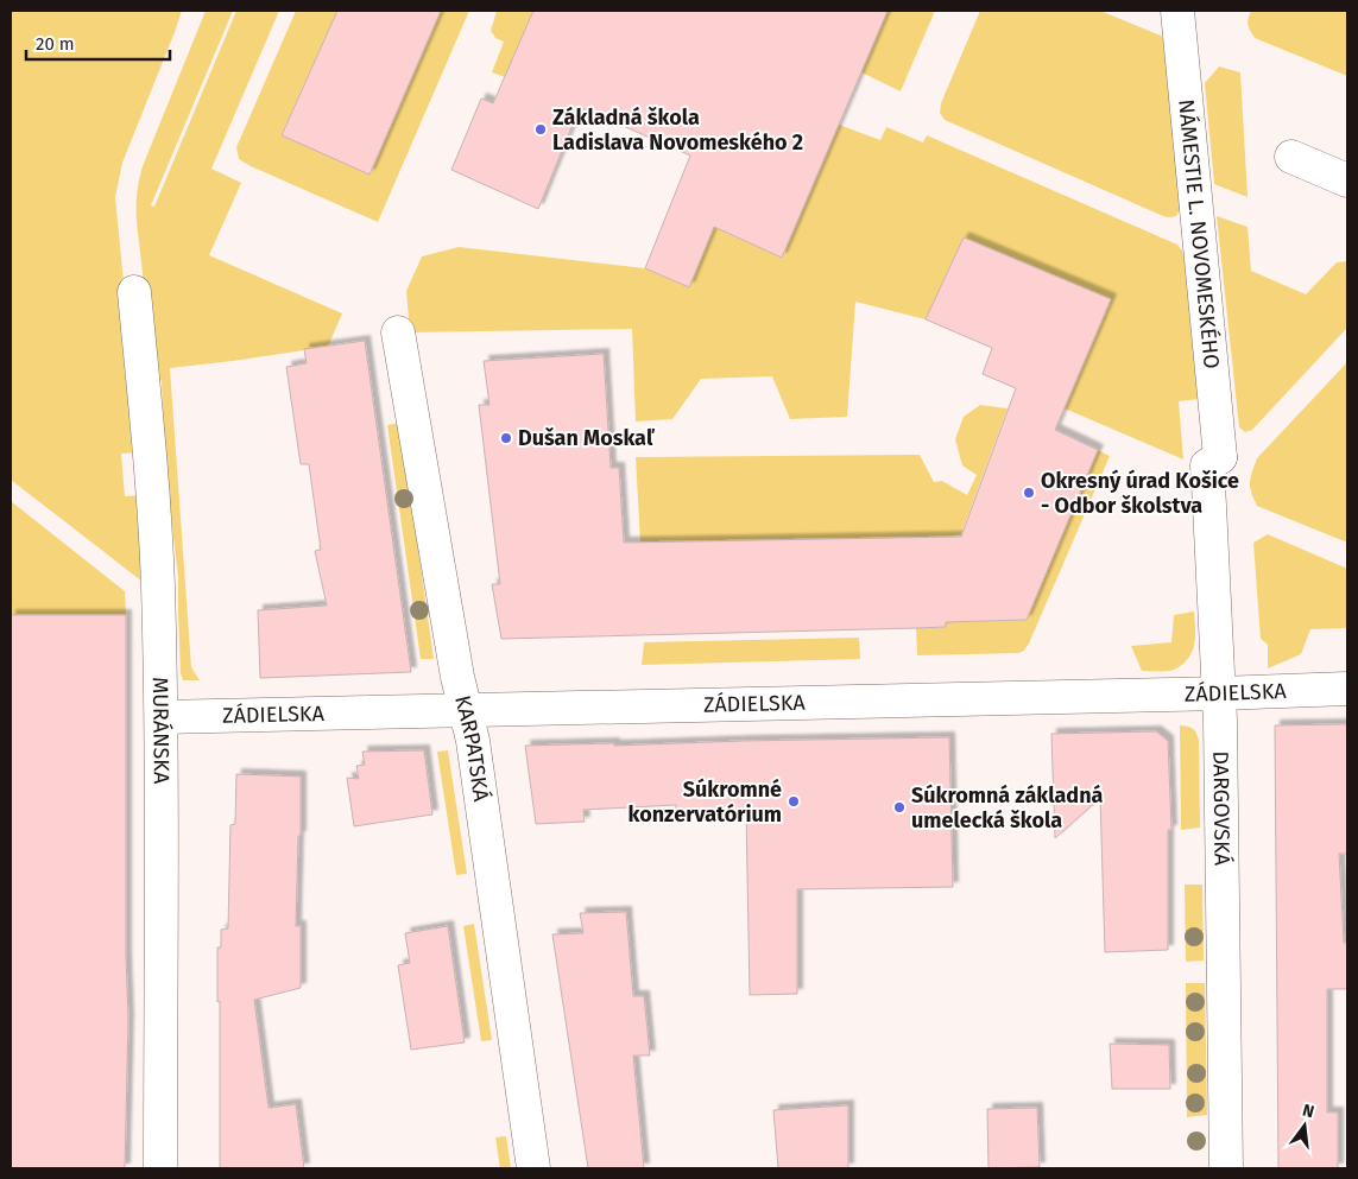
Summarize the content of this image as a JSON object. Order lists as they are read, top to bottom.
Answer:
{
  "streets": {
    "street": [
      "NÁMESTIE L. NOVOMESKÉHO",
      "ZÁDIELSKA",
      "MURÁNSKA",
      "KARPATSKÁ",
      "DARGOVSKÁ"
    ]
  },
  "crossings": [
    ["NÁMESTIE L. NOVOMESKÉHO", "DARGOVSKÁ"],
    ["ZÁDIELSKA", "MURÁNSKA"],
    ["ZÁDIELSKA", "KARPATSKÁ"],
    ["ZÁDIELSKA", "DARGOVSKÁ"]
  ],
  "places": [
    "Základná škola Ladislava Novomeského 2",
    "Dušan Moskaľ",
    "Okresný úrad Košice - Odbor školstva",
    "Súkromné konzervatórium",
    "Súkromná základná umelecká škola"
  ],
  "scale_bar": "20 m",
  "north": "top"
}
